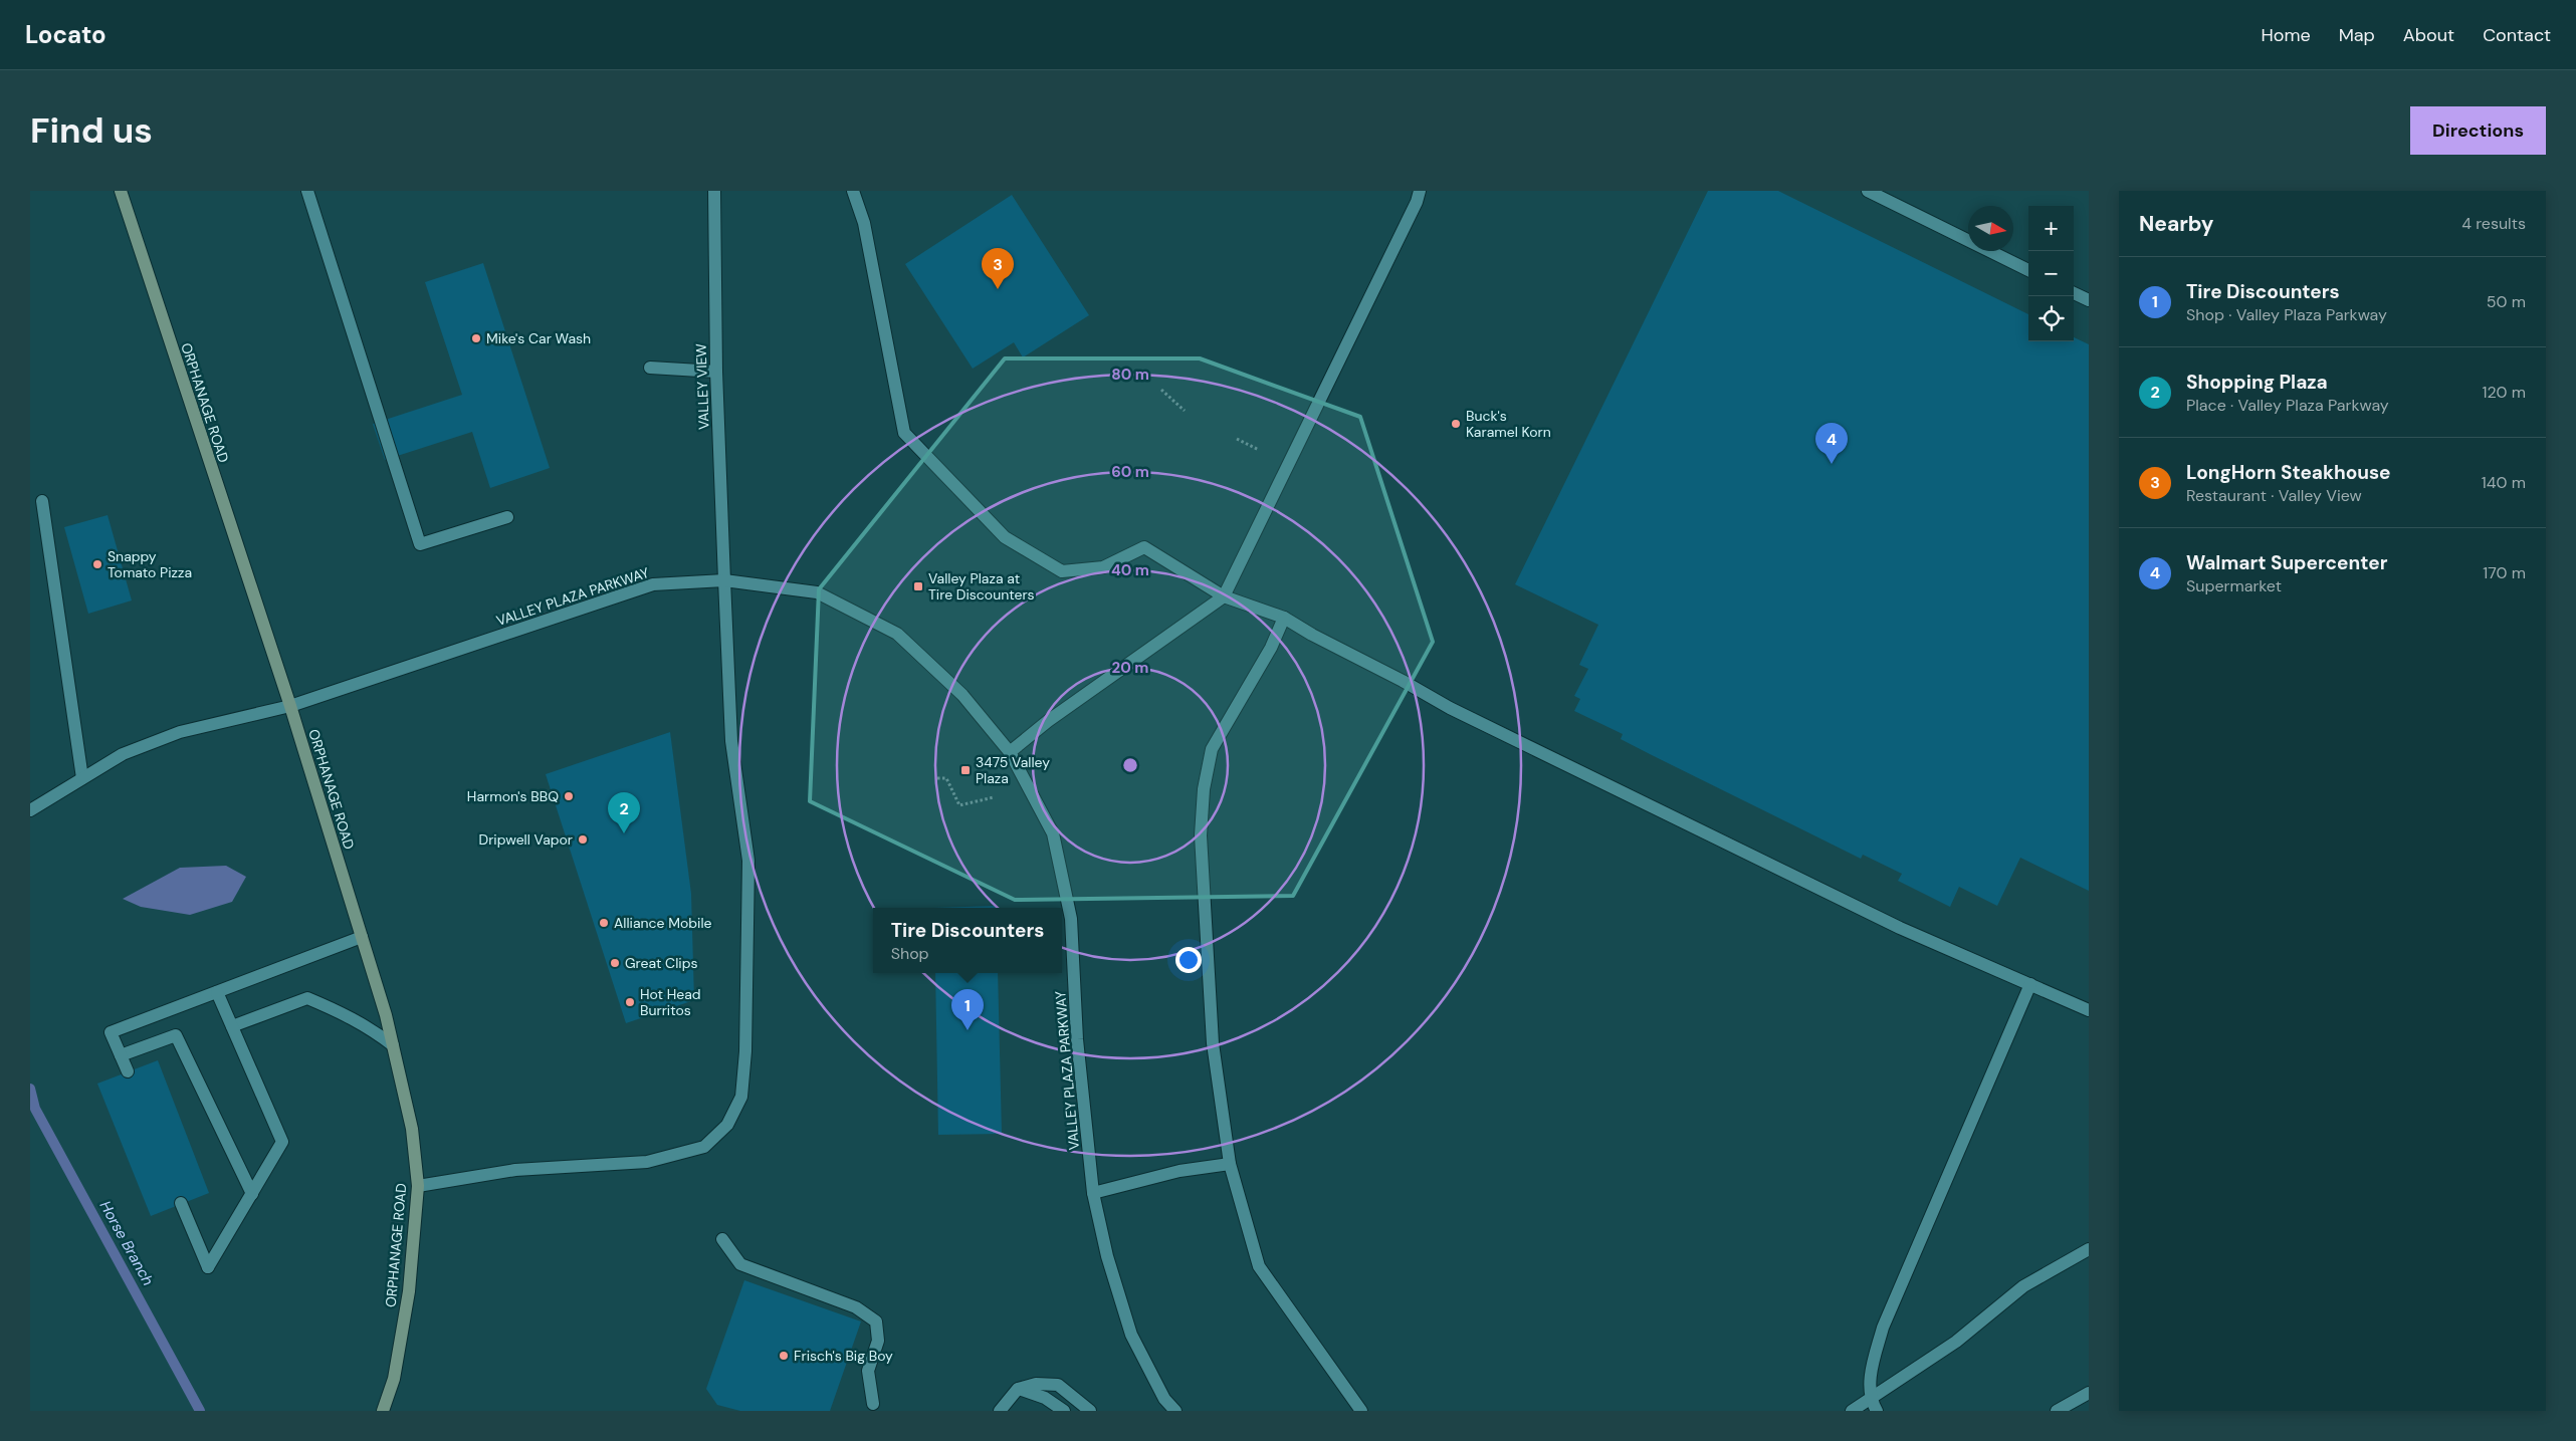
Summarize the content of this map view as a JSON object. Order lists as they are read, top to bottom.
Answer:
{
  "streets": {
    "main road": ["ORPHANAGE ROAD"],
    "street": ["VALLEY VIEW", "VALLEY PLAZA PARKWAY"]
  },
  "crossings": [
    ["VALLEY VIEW", "ORPHANAGE ROAD"],
    ["VALLEY VIEW", "VALLEY PLAZA PARKWAY"],
    ["ORPHANAGE ROAD", "VALLEY PLAZA PARKWAY"]
  ],
  "water": ["Horse Branch"],
  "places": {
    "other": [
      "Mike's Car Wash",
      "Buck's Karamel Korn",
      "Snappy Tomato Pizza",
      "Harmon's BBQ",
      "Dripwell Vapor",
      "Alliance Mobile",
      "Great Clips",
      "Hot Head Burritos",
      "Frisch's Big Boy"
    ],
    "transit": ["Valley Plaza at Tire Discounters", "3475 Valley Plaza"]
  },
  "north": "right",
  "page": {
    "header": "Locato",
    "nav": [
      "Home",
      "Map",
      "About",
      "Contact"
    ],
    "buttons": "Directions",
    "title": "Find us",
    "heading": ["Nearby", "4 results"],
    "map_buttons": ["+", "−"],
    "pins": [
      "3",
      "4",
      "2",
      "1"
    ],
    "list": [
      {
        "mark": "1",
        "name": "Tire Discounters",
        "note": "Shop · Valley Plaza Parkway",
        "value": "50 m"
      },
      {
        "mark": "2",
        "name": "Shopping Plaza",
        "note": "Place · Valley Plaza Parkway",
        "value": "120 m"
      },
      {
        "mark": "3",
        "name": "LongHorn Steakhouse",
        "note": "Restaurant · Valley View",
        "value": "140 m"
      },
      {
        "mark": "4",
        "name": "Walmart Supercenter",
        "note": "Supermarket",
        "value": "170 m"
      }
    ],
    "popup": ["Tire Discounters", "Shop"]
  },
  "rings": [
    "80 m",
    "60 m",
    "40 m",
    "20 m"
  ]
}
